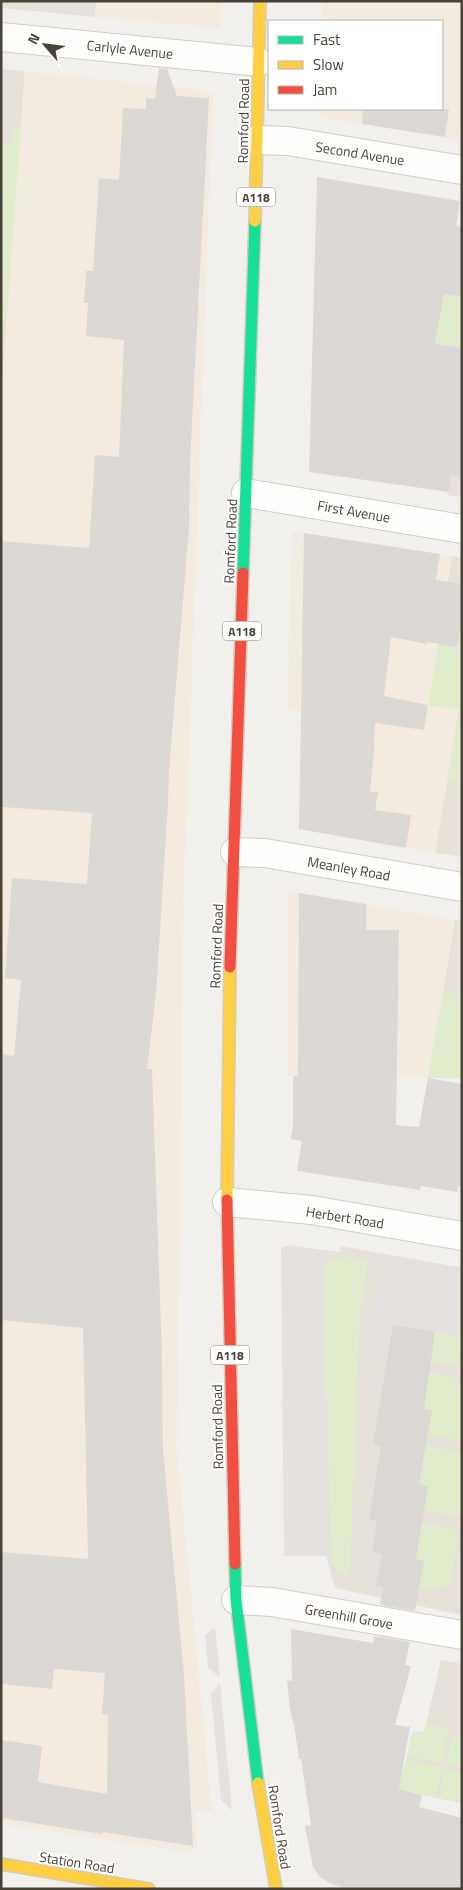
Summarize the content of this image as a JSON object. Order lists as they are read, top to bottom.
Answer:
{
  "streets": {
    "main road": ["Romford Road", "A118", "Station Road"],
    "street": [
      "Carlyle Avenue",
      "Second Avenue",
      "First Avenue",
      "Meanley Road",
      "Herbert Road",
      "Greenhill Grove"
    ]
  },
  "crossings": [
    ["Carlyle Avenue", "Romford Road"],
    ["Romford Road", "Second Avenue"],
    ["Romford Road", "First Avenue"],
    ["Romford Road", "Meanley Road"],
    ["Romford Road", "Herbert Road"],
    ["Romford Road", "Greenhill Grove"]
  ],
  "legend": ["Fast", "Slow", "Jam"],
  "north": "top left"
}
